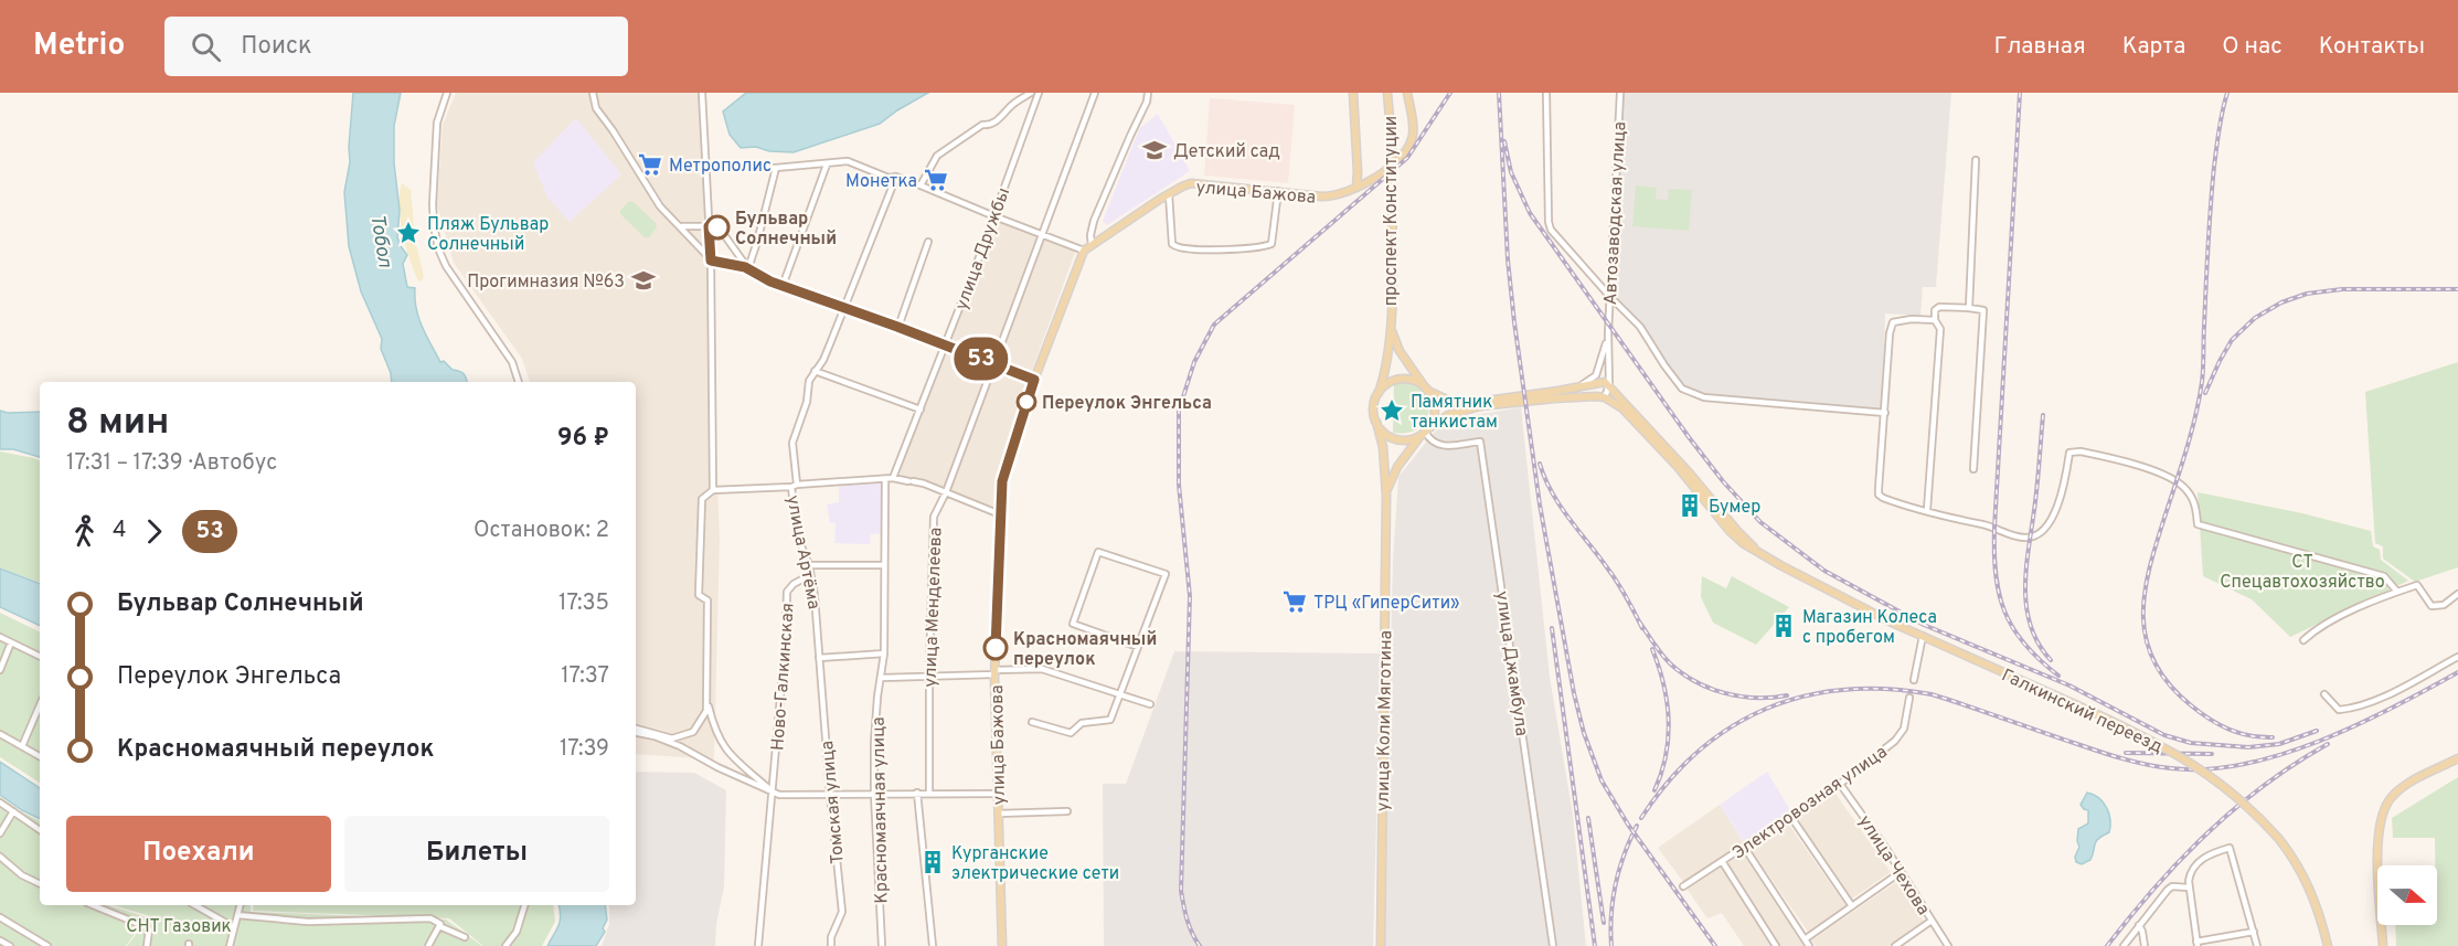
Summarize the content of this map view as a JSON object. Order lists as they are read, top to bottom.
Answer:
{
  "streets": {
    "main road": [
      "улица Бажова",
      "проспект Конституции",
      "Галкинский переезд",
      "улица Коли Мяготина"
    ],
    "street": [
      "Автозаводская улица",
      "улица Дружбы",
      "улица Артёма",
      "улица Менделеева",
      "улица Джамбула",
      "Ново-Галкинская",
      "Электровозная улица",
      "Томская улица",
      "Красномаячная улица",
      "улица Чехова"
    ]
  },
  "crossings": [
    ["проспект Конституции", "улица Джамбула"],
    ["проспект Конституции", "улица Коли Мяготина"],
    ["улица Артёма", "Ново-Галкинская"],
    ["улица Артёма", "Томская улица"],
    ["улица Джамбула", "улица Коли Мяготина"],
    ["Электровозная улица", "улица Чехова"]
  ],
  "water": ["Тобол"],
  "parks": ["СТ Спецавтохозяйство", "СНТ Газовик"],
  "places": {
    "school or university": ["Детский сад", "Прогимназия №63"],
    "supermarket": ["Метрополис", "Монетка", "ТРЦ «ГиперСити»"],
    "other": ["Бульвар Солнечный", "Переулок Энгельса", "Красномаячный переулок"],
    "place": ["Пляж Бульвар Солнечный", "Памятник танкистам"],
    "building": ["Бумер", "Магазин Колеса с пробегом", "Курганские электрические сети"]
  },
  "lines": ["bus line 53"],
  "north": "right",
  "page": {
    "header": "Metrio",
    "search": "Поиск",
    "nav": [
      "Главная",
      "Карта",
      "О нас",
      "Контакты"
    ],
    "on_map": "53",
    "heading": ["8 мин", "17:31 – 17:39 · Автобус", "96 ₽"],
    "legs": ["4", "53", "Остановок: 2"],
    "list": [
      {
        "name": "Бульвар Солнечный",
        "value": "17:35"
      },
      {
        "name": "Переулок Энгельса",
        "value": "17:37"
      },
      {
        "name": "Красномаячный переулок",
        "value": "17:39"
      }
    ],
    "buttons": ["Поехали", "Билеты"]
  }
}
